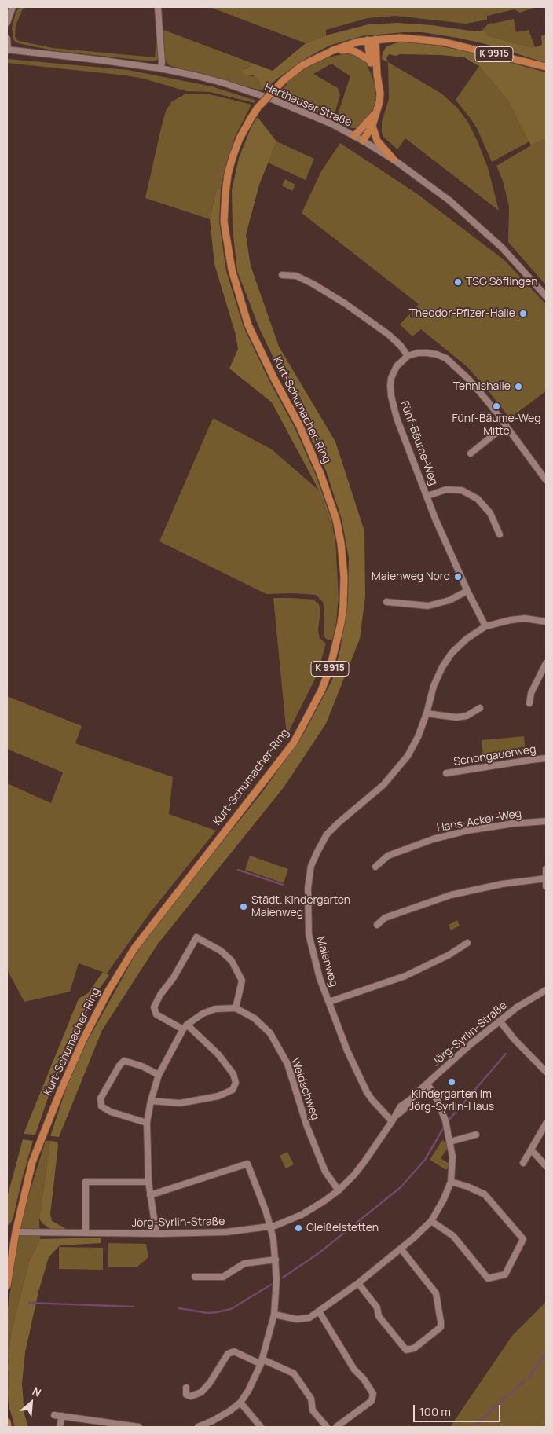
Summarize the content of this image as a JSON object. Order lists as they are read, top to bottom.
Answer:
{
  "streets": {
    "main road": ["K 9915", "Kurt-Schumacher-Ring"],
    "street": [
      "Harthauser Straße",
      "Fünf-Bäume-Weg",
      "Schongauerweg",
      "Hans-Acker-Weg",
      "Maienweg",
      "Jörg-Syrlin-Straße",
      "Weidachweg"
    ]
  },
  "crossings": [
    ["K 9915", "Kurt-Schumacher-Ring"],
    ["Kurt-Schumacher-Ring", "Jörg-Syrlin-Straße"],
    ["Fünf-Bäume-Weg", "Maienweg"],
    ["Maienweg", "Jörg-Syrlin-Straße"],
    ["Jörg-Syrlin-Straße", "Weidachweg"]
  ],
  "places": [
    "TSG Söflingen",
    "Theodor-Pfizer-Halle",
    "Tennishalle",
    "Fünf-Bäume-Weg Mitte",
    "Maienweg Nord",
    "Städt. Kindergarten Maienweg",
    "Kindergarten im Jörg-Syrlin-Haus",
    "Gleißelstetten"
  ],
  "scale_bar": "100 m",
  "north": "top right"
}
